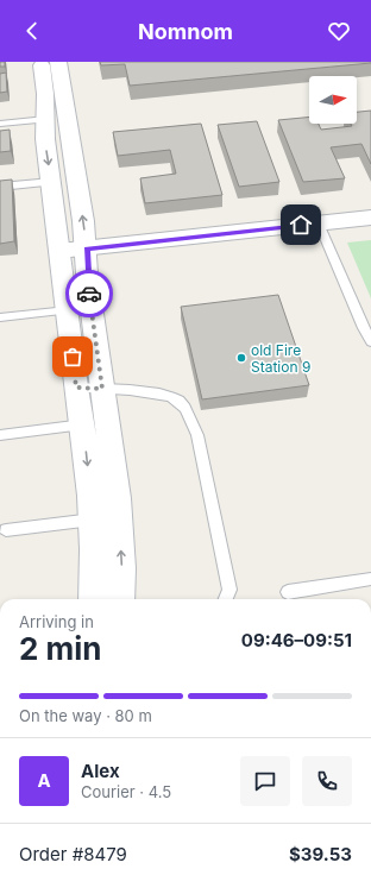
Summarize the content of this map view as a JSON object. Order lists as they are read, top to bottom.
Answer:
{
  "places": ["old Fire Station 9"],
  "north": "right",
  "page": {
    "header": "Nomnom",
    "heading": ["2 min", "Arriving in", "09:46–09:51"],
    "panel": [
      "Alex",
      "Courier · 4.5",
      "Order #8479",
      "$39.53"
    ],
    "bar": "On the way · 80 m",
    "round": "A"
  }
}
